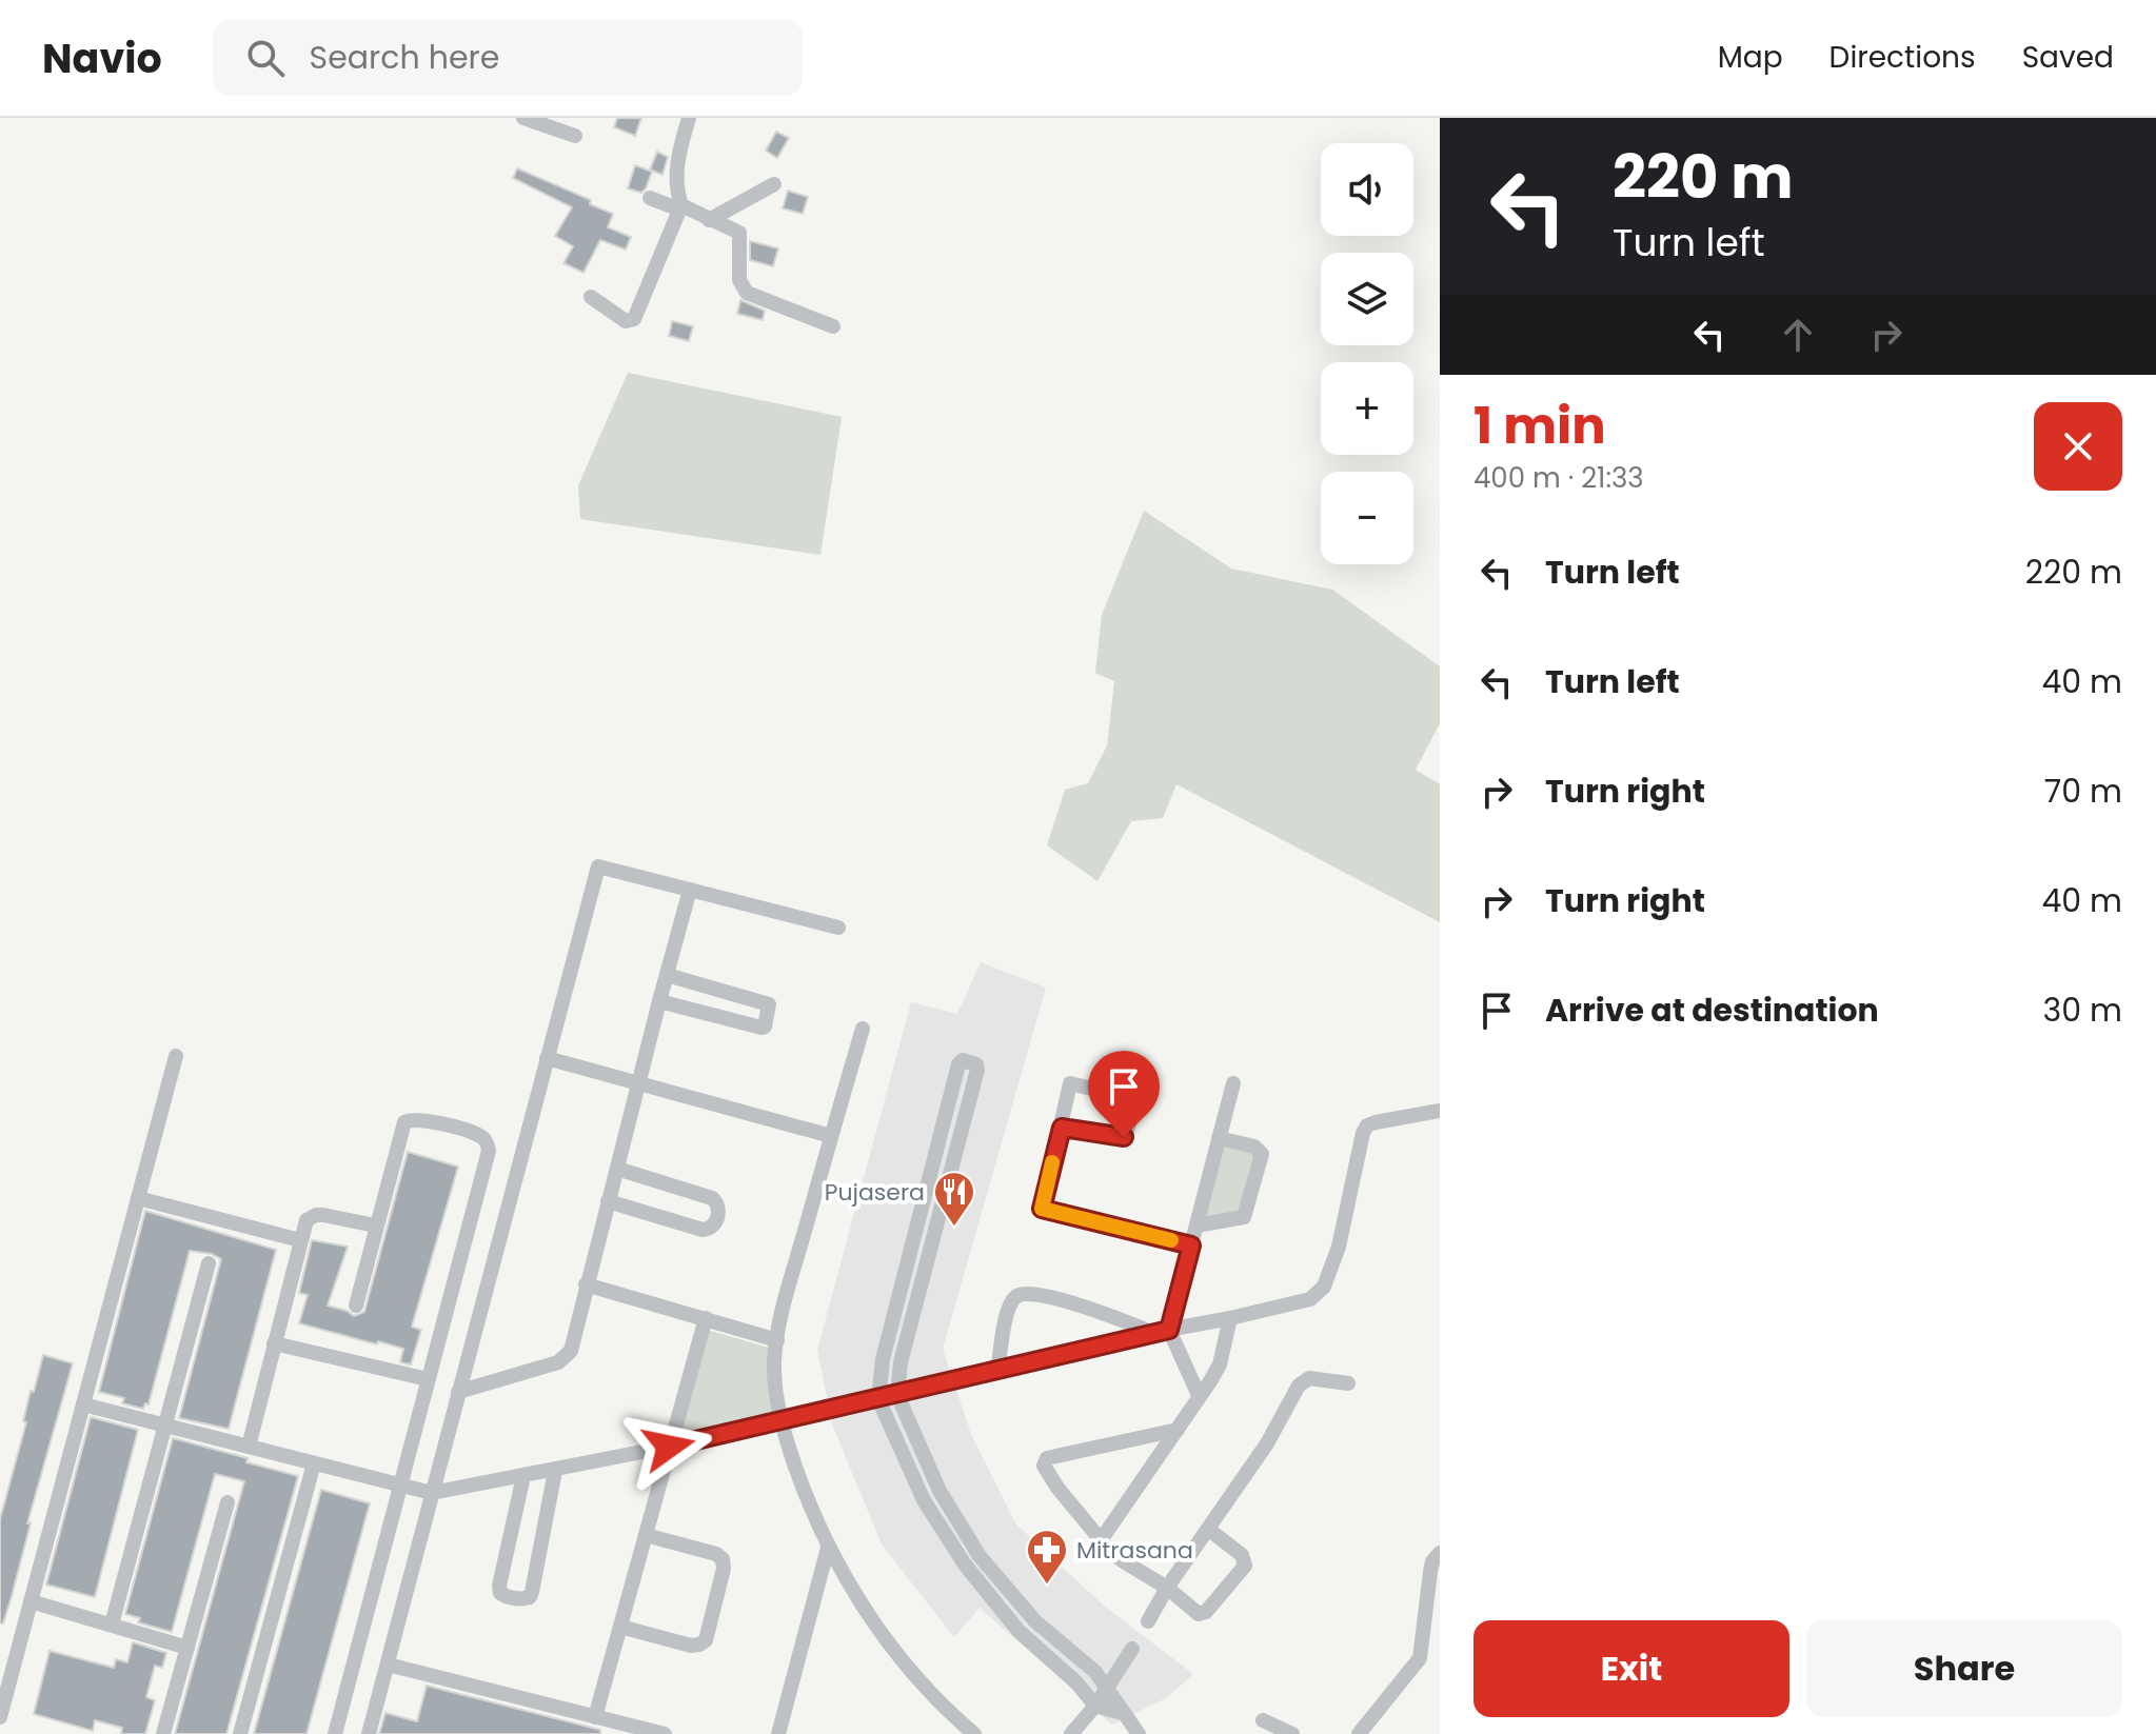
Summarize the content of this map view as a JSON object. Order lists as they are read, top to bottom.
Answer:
{
  "places": {
    "restaurant": ["Pujasera"],
    "pharmacy": ["Mitrasana"]
  },
  "page": {
    "header": "Navio",
    "search": "Search here",
    "nav": ["Map", "Directions", "Saved"],
    "turn": ["220 m", "Turn left"],
    "map_buttons": ["+", "−"],
    "heading": ["1 min", "400 m · 21:33"],
    "list": [
      {
        "name": "Turn left",
        "value": "220 m"
      },
      {
        "name": "Turn left",
        "value": "40 m"
      },
      {
        "name": "Turn right",
        "value": "70 m"
      },
      {
        "name": "Turn right",
        "value": "40 m"
      },
      {
        "name": "Arrive at destination",
        "value": "30 m"
      }
    ],
    "buttons": ["Exit", "Share"]
  }
}
